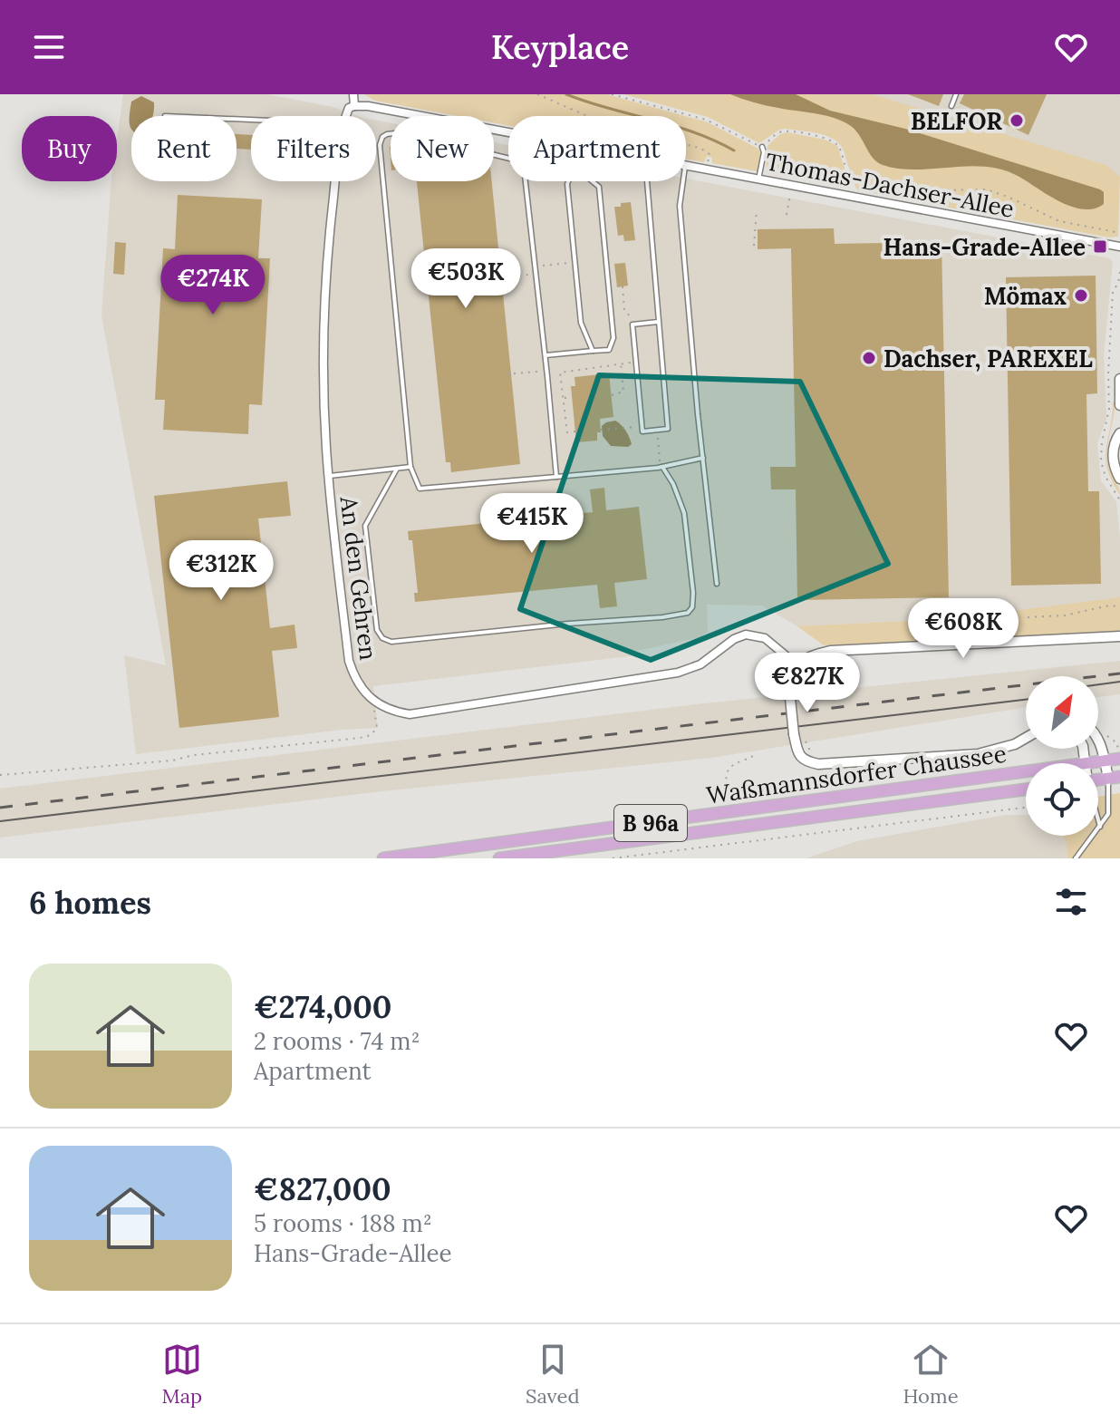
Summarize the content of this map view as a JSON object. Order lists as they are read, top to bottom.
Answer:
{
  "streets": {
    "main road": ["Waßmannsdorfer Chaussee", "B 96a"],
    "street": ["Thomas-Dachser-Allee", "An den Gehren"]
  },
  "crossings": [
    ["Thomas-Dachser-Allee", "An den Gehren"]
  ],
  "places": {
    "other": ["BELFOR", "Mömax", "Dachser, PAREXEL"],
    "transit": ["Hans-Grade-Allee"]
  },
  "north": "top right",
  "page": {
    "header": "Keyplace",
    "chip": [
      "Buy",
      "Rent",
      "Filters",
      "New",
      "Apartment"
    ],
    "price": [
      "€503K",
      "€274K",
      "€415K",
      "€312K",
      "€608K",
      "€827K"
    ],
    "heading": "6 homes",
    "list": [
      {
        "name": "€274,000",
        "note": "2 rooms · 74 m² · Apartment"
      },
      {
        "name": "€827,000",
        "note": "5 rooms · 188 m² · Hans-Grade-Allee"
      }
    ],
    "tabs": ["Map", "Saved", "Home"]
  }
}
